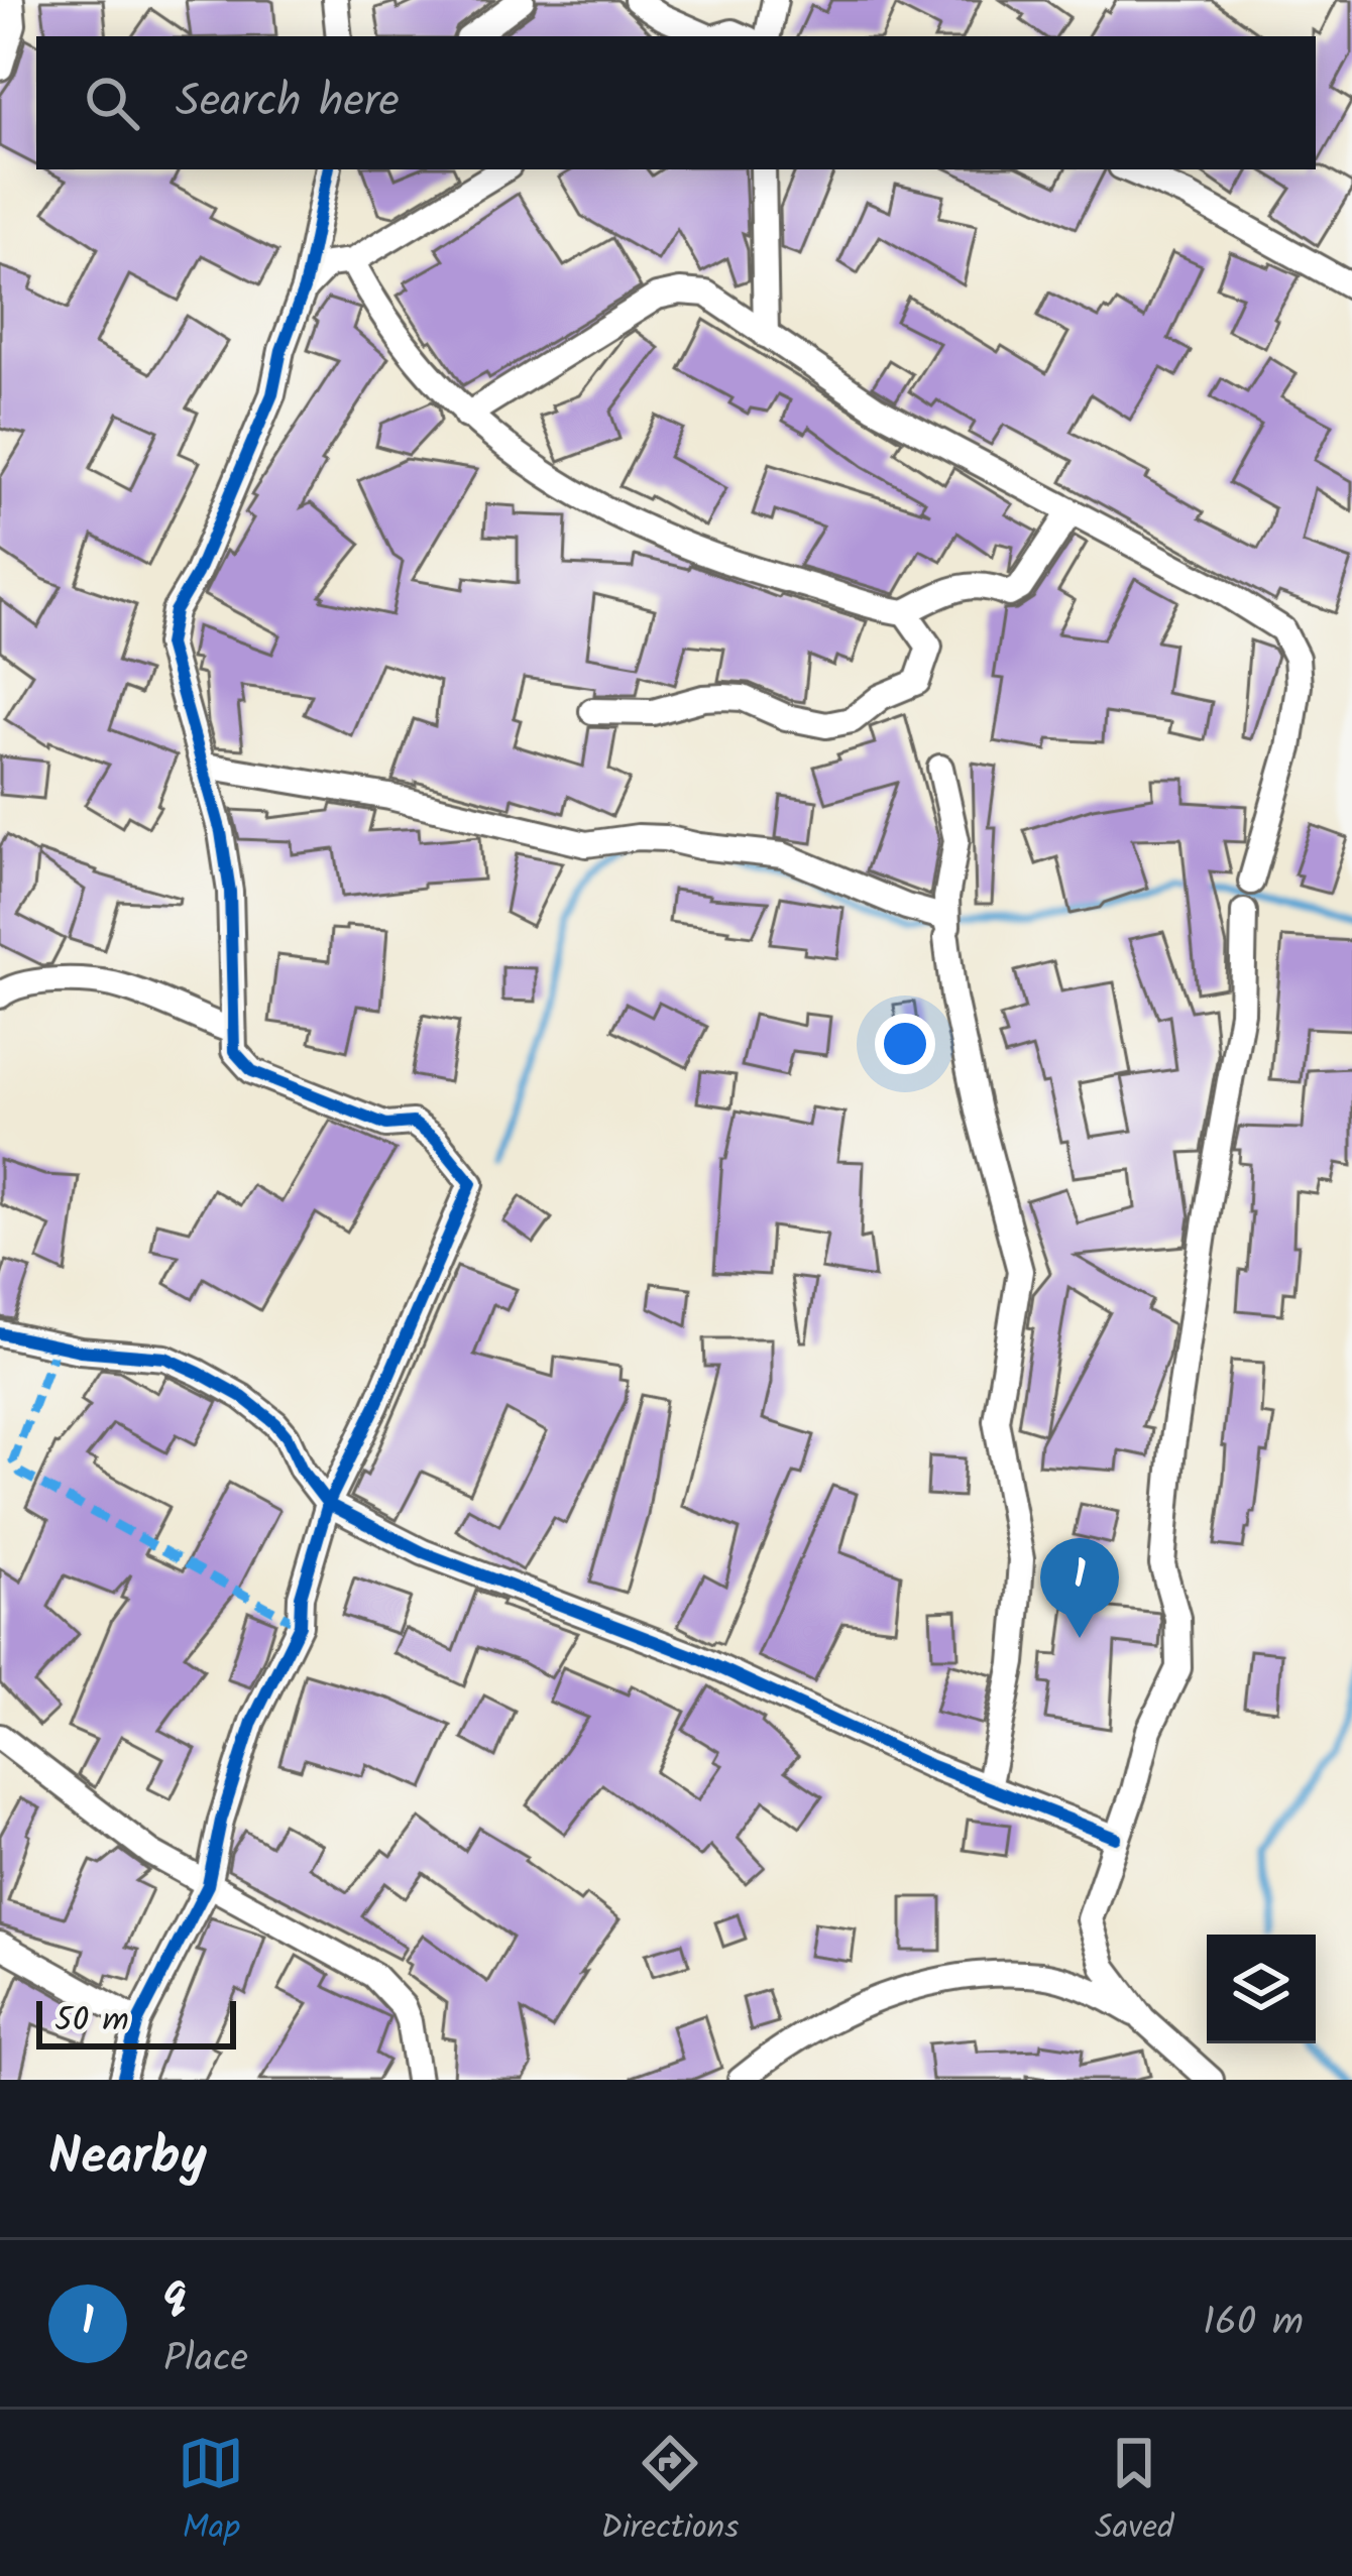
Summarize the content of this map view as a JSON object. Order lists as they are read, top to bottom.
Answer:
{
  "scale_bar": "50 m",
  "page": {
    "search": "Search here",
    "pins": "1",
    "scale": "50 m",
    "heading": "Nearby",
    "list": [
      {
        "mark": "1",
        "name": "q",
        "note": "Place",
        "value": "160 m"
      }
    ],
    "nav": ["Map", "Directions", "Saved"]
  }
}
